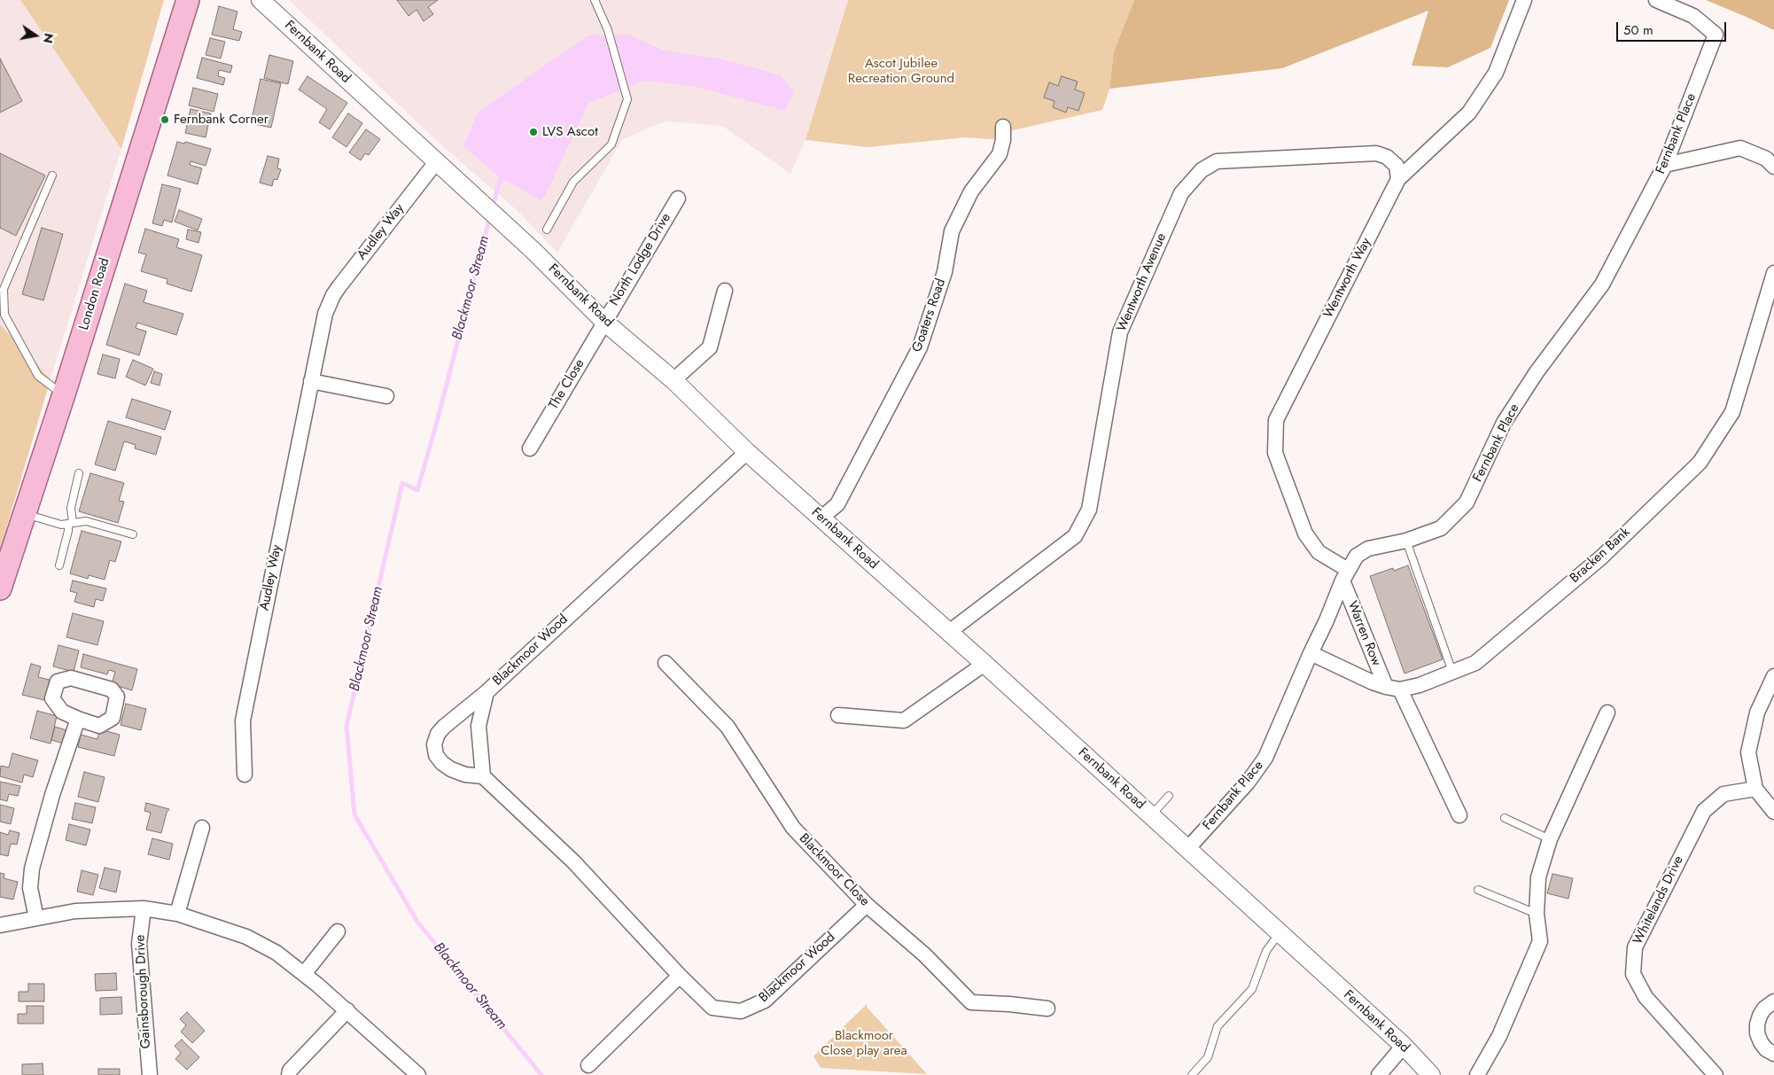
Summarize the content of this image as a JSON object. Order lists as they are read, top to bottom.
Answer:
{
  "streets": {
    "main road": ["London Road"],
    "street": [
      "Fernbank Road",
      "Fernbank Place",
      "Audley Way",
      "North Lodge Drive",
      "Wentworth Way",
      "Wentworth Avenue",
      "Goaters Road",
      "The Close",
      "Bracken Bank",
      "Warren Row",
      "Blackmoor Wood",
      "Blackmoor Close",
      "Whitelands Drive",
      "Gainsborough Drive"
    ]
  },
  "crossings": [
    ["Fernbank Road", "Fernbank Place"],
    ["Fernbank Road", "Audley Way"],
    ["Fernbank Road", "North Lodge Drive"],
    ["Fernbank Road", "Wentworth Avenue"],
    ["Fernbank Road", "Goaters Road"],
    ["Fernbank Road", "The Close"],
    ["Fernbank Road", "Blackmoor Wood"],
    ["Fernbank Place", "Wentworth Way"],
    ["Fernbank Place", "Bracken Bank"],
    ["Fernbank Place", "Warren Row"],
    ["North Lodge Drive", "The Close"],
    ["Wentworth Way", "Wentworth Avenue"],
    ["Wentworth Way", "Warren Row"],
    ["Bracken Bank", "Warren Row"],
    ["Blackmoor Wood", "Blackmoor Close"]
  ],
  "water": ["Blackmoor Stream"],
  "parks": ["Ascot Jubilee Recreation Ground", "Blackmoor Close play area"],
  "places": ["Fernbank Corner", "LVS Ascot"],
  "scale_bar": "50 m",
  "north": "right"
}
